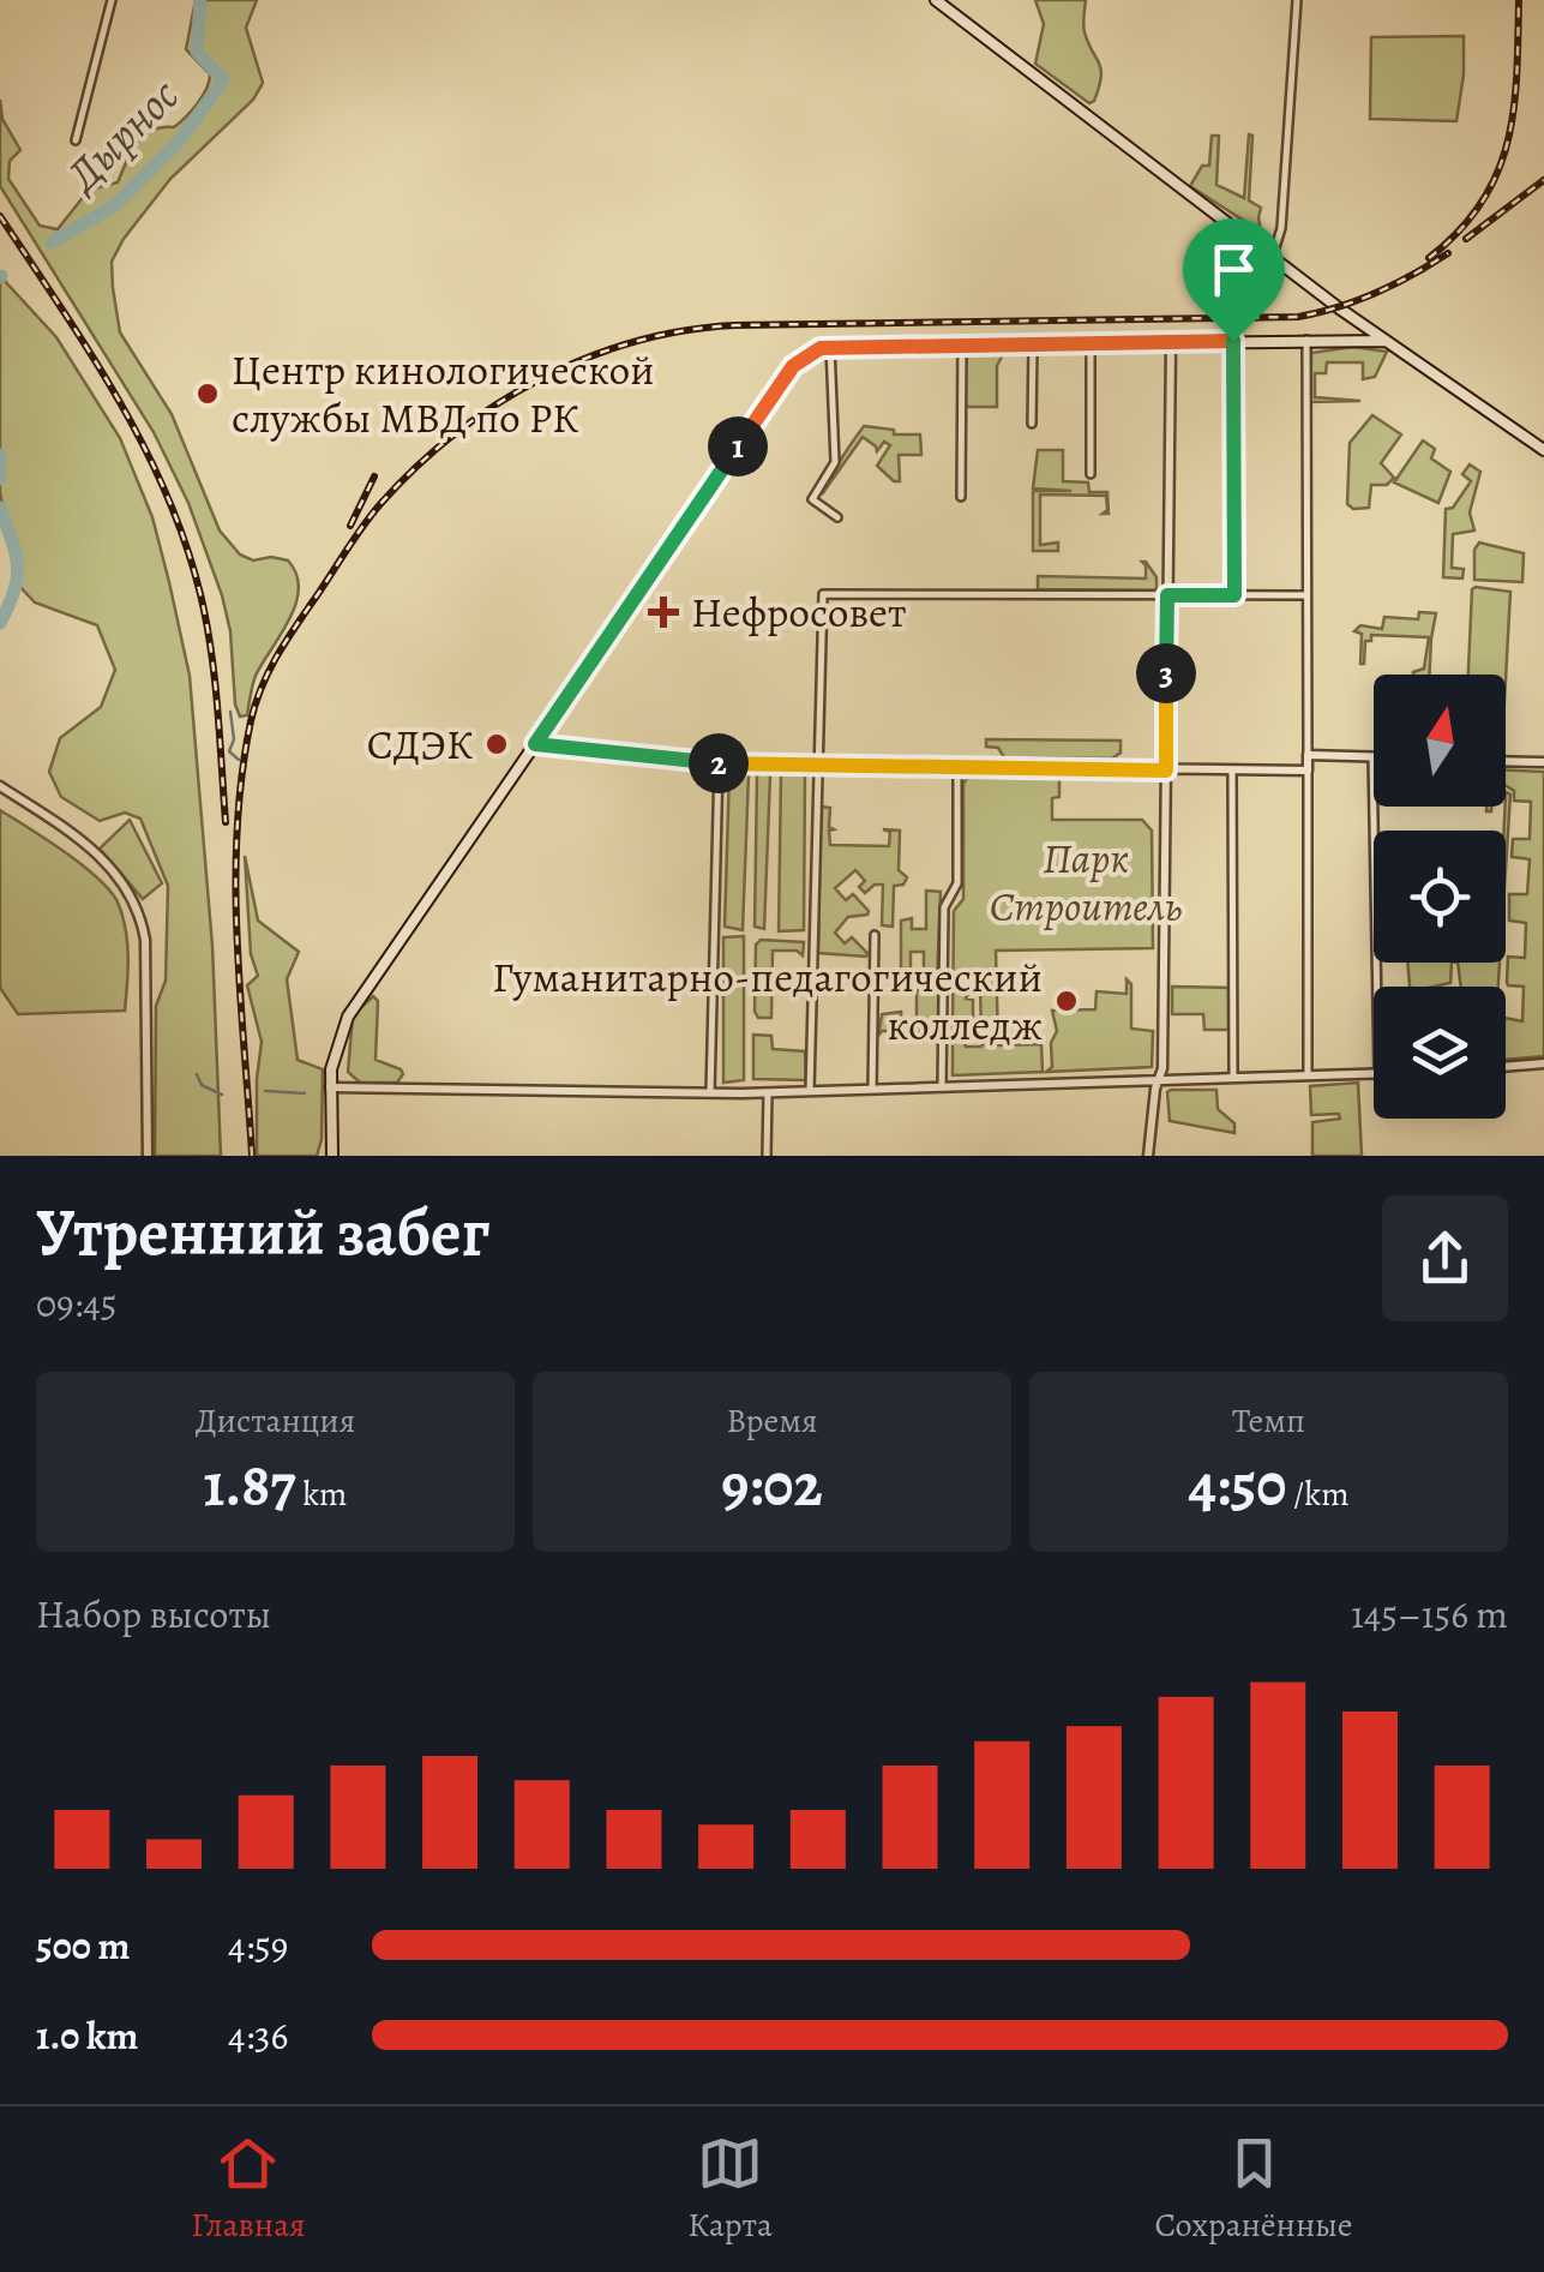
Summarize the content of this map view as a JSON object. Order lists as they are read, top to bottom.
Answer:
{
  "water": ["Дырнос"],
  "parks": ["Парк Строитель"],
  "places": {
    "other": ["Центр кинологической службы МВД по РК", "СДЭК", "Гуманитарно-педагогический колледж"],
    "health": ["Нефросовет"]
  },
  "north": "top",
  "page": {
    "pins": ["1", "3", "2"],
    "heading": ["Утренний забег", "09:45"],
    "stats": [
      ["Дистанция", "1.87 km"],
      ["Время", "9:02"],
      ["Темп", "4:50 /km"]
    ],
    "chart": ["Набор высоты", "145–156 m"],
    "list": [
      {
        "name": "500 m",
        "note": "4:59"
      },
      {
        "name": "1.0 km",
        "note": "4:36"
      }
    ],
    "tabs": ["Главная", "Карта", "Сохранённые"]
  }
}
